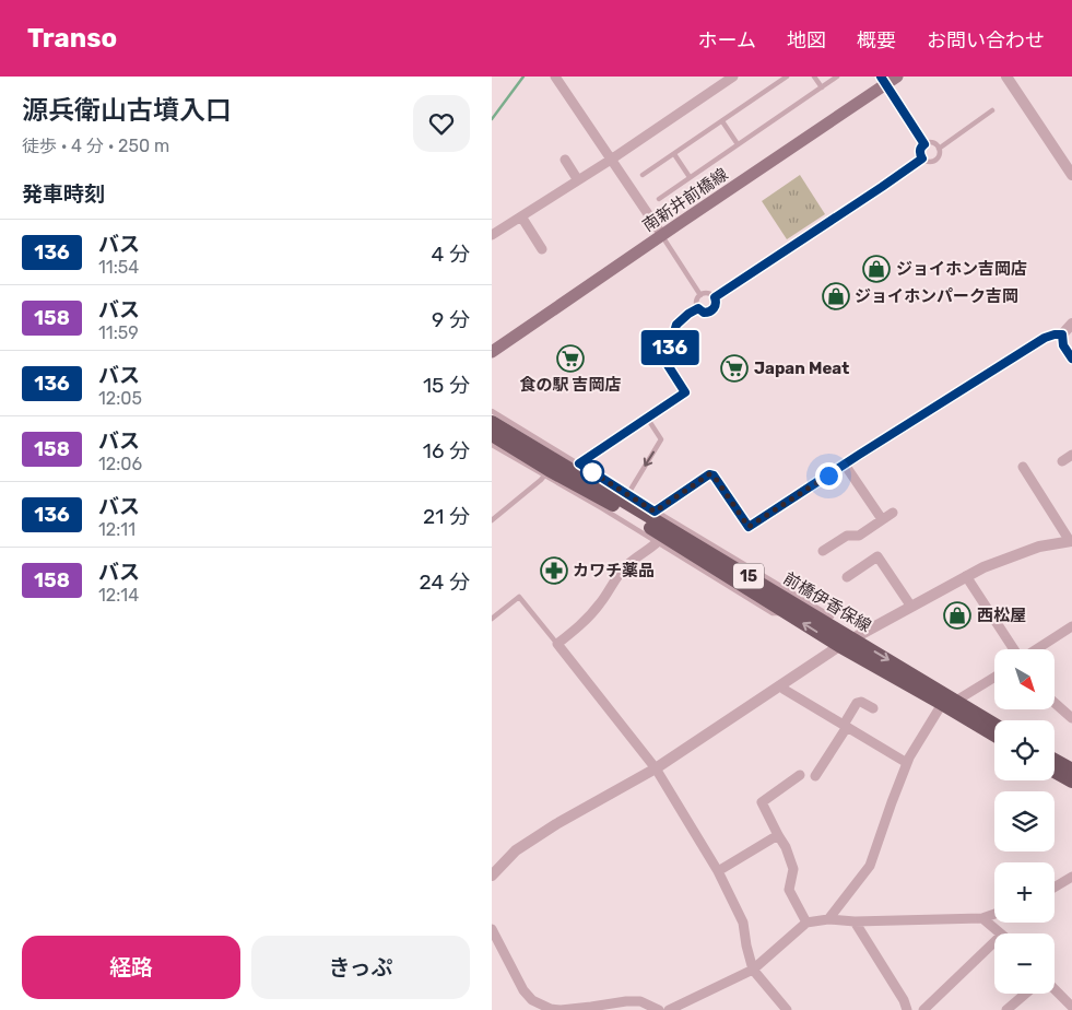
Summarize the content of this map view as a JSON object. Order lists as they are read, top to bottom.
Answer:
{
  "streets": {
    "main road": ["南新井前橋線", "15", "前橋伊香保線"]
  },
  "places": {
    "shop": ["ジョイホン吉岡店", "ジョイホンパーク吉岡", "西松屋"],
    "supermarket": ["食の駅 吉岡店", "Japan Meat"],
    "pharmacy": ["カワチ薬品"]
  },
  "lines": ["bus line 136"],
  "north": "bottom right",
  "page": {
    "header": "Transo",
    "nav": [
      "ホーム",
      "地図",
      "概要",
      "お問い合わせ"
    ],
    "heading": [
      ["源兵衛山古墳入口", "徒歩 · 4 分 · 250 m"],
      "発車時刻"
    ],
    "on_map": "136",
    "list": [
      {
        "mark": "136",
        "name": "バス",
        "note": "11:54",
        "value": "4 分"
      },
      {
        "mark": "158",
        "name": "バス",
        "note": "11:59",
        "value": "9 分"
      },
      {
        "mark": "136",
        "name": "バス",
        "note": "12:05",
        "value": "15 分"
      },
      {
        "mark": "158",
        "name": "バス",
        "note": "12:06",
        "value": "16 分"
      },
      {
        "mark": "136",
        "name": "バス",
        "note": "12:11",
        "value": "21 分"
      },
      {
        "mark": "158",
        "name": "バス",
        "note": "12:14",
        "value": "24 分"
      }
    ],
    "map_buttons": ["+", "−"],
    "buttons": ["経路", "きっぷ"]
  }
}
